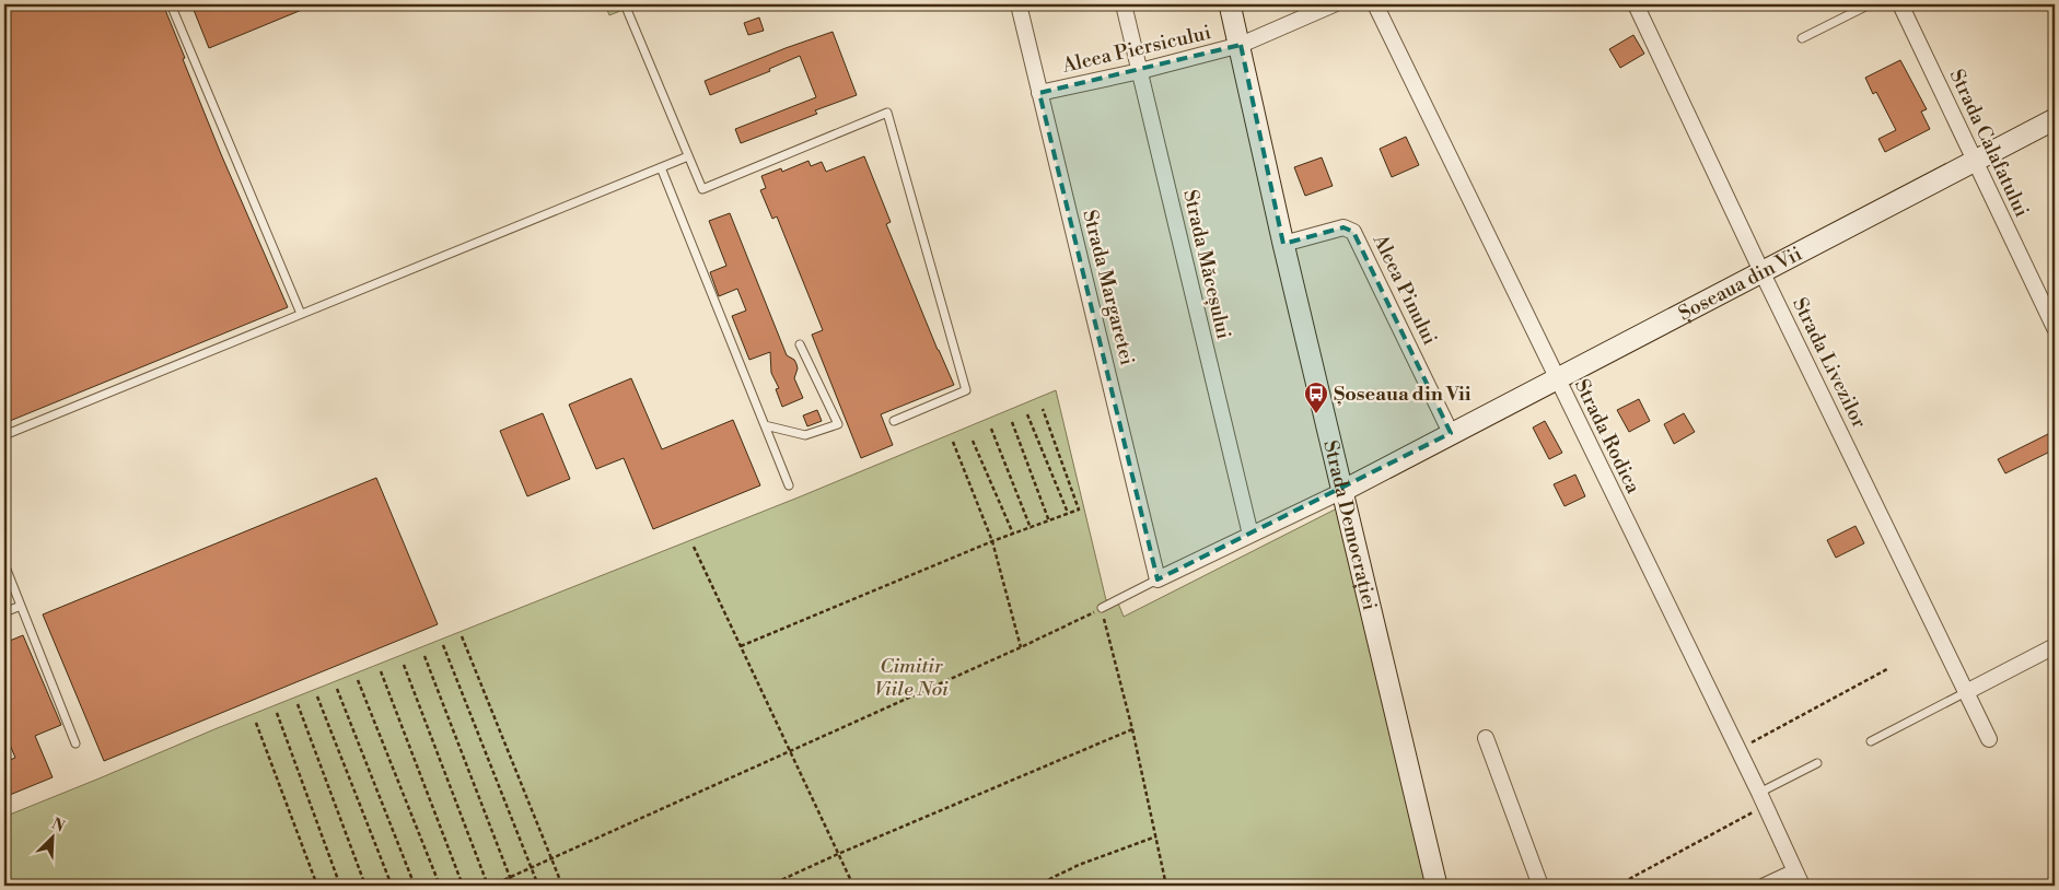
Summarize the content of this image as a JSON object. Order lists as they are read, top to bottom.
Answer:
{
  "streets": {
    "street": [
      "Aleea Piersicului",
      "Strada Calafatului",
      "Strada Măceșului",
      "Șoseaua din Vii",
      "Strada Margaretei",
      "Aleea Pinului",
      "Strada Livezilor",
      "Strada Rodica",
      "Strada Democrației"
    ]
  },
  "crossings": [
    ["Aleea Piersicului", "Strada Măceșului"],
    ["Aleea Piersicului", "Strada Margaretei"],
    ["Aleea Piersicului", "Strada Democrației"],
    ["Strada Calafatului", "Șoseaua din Vii"],
    ["Strada Măceșului", "Șoseaua din Vii"],
    ["Șoseaua din Vii", "Strada Margaretei"],
    ["Șoseaua din Vii", "Aleea Pinului"],
    ["Șoseaua din Vii", "Strada Livezilor"],
    ["Șoseaua din Vii", "Strada Rodica"],
    ["Șoseaua din Vii", "Strada Democrației"],
    ["Aleea Pinului", "Strada Democrației"]
  ],
  "parks": ["Cimitir Viile Noi"],
  "places": {
    "bus stop": ["Șoseaua din Vii"]
  },
  "north": "top right"
}
